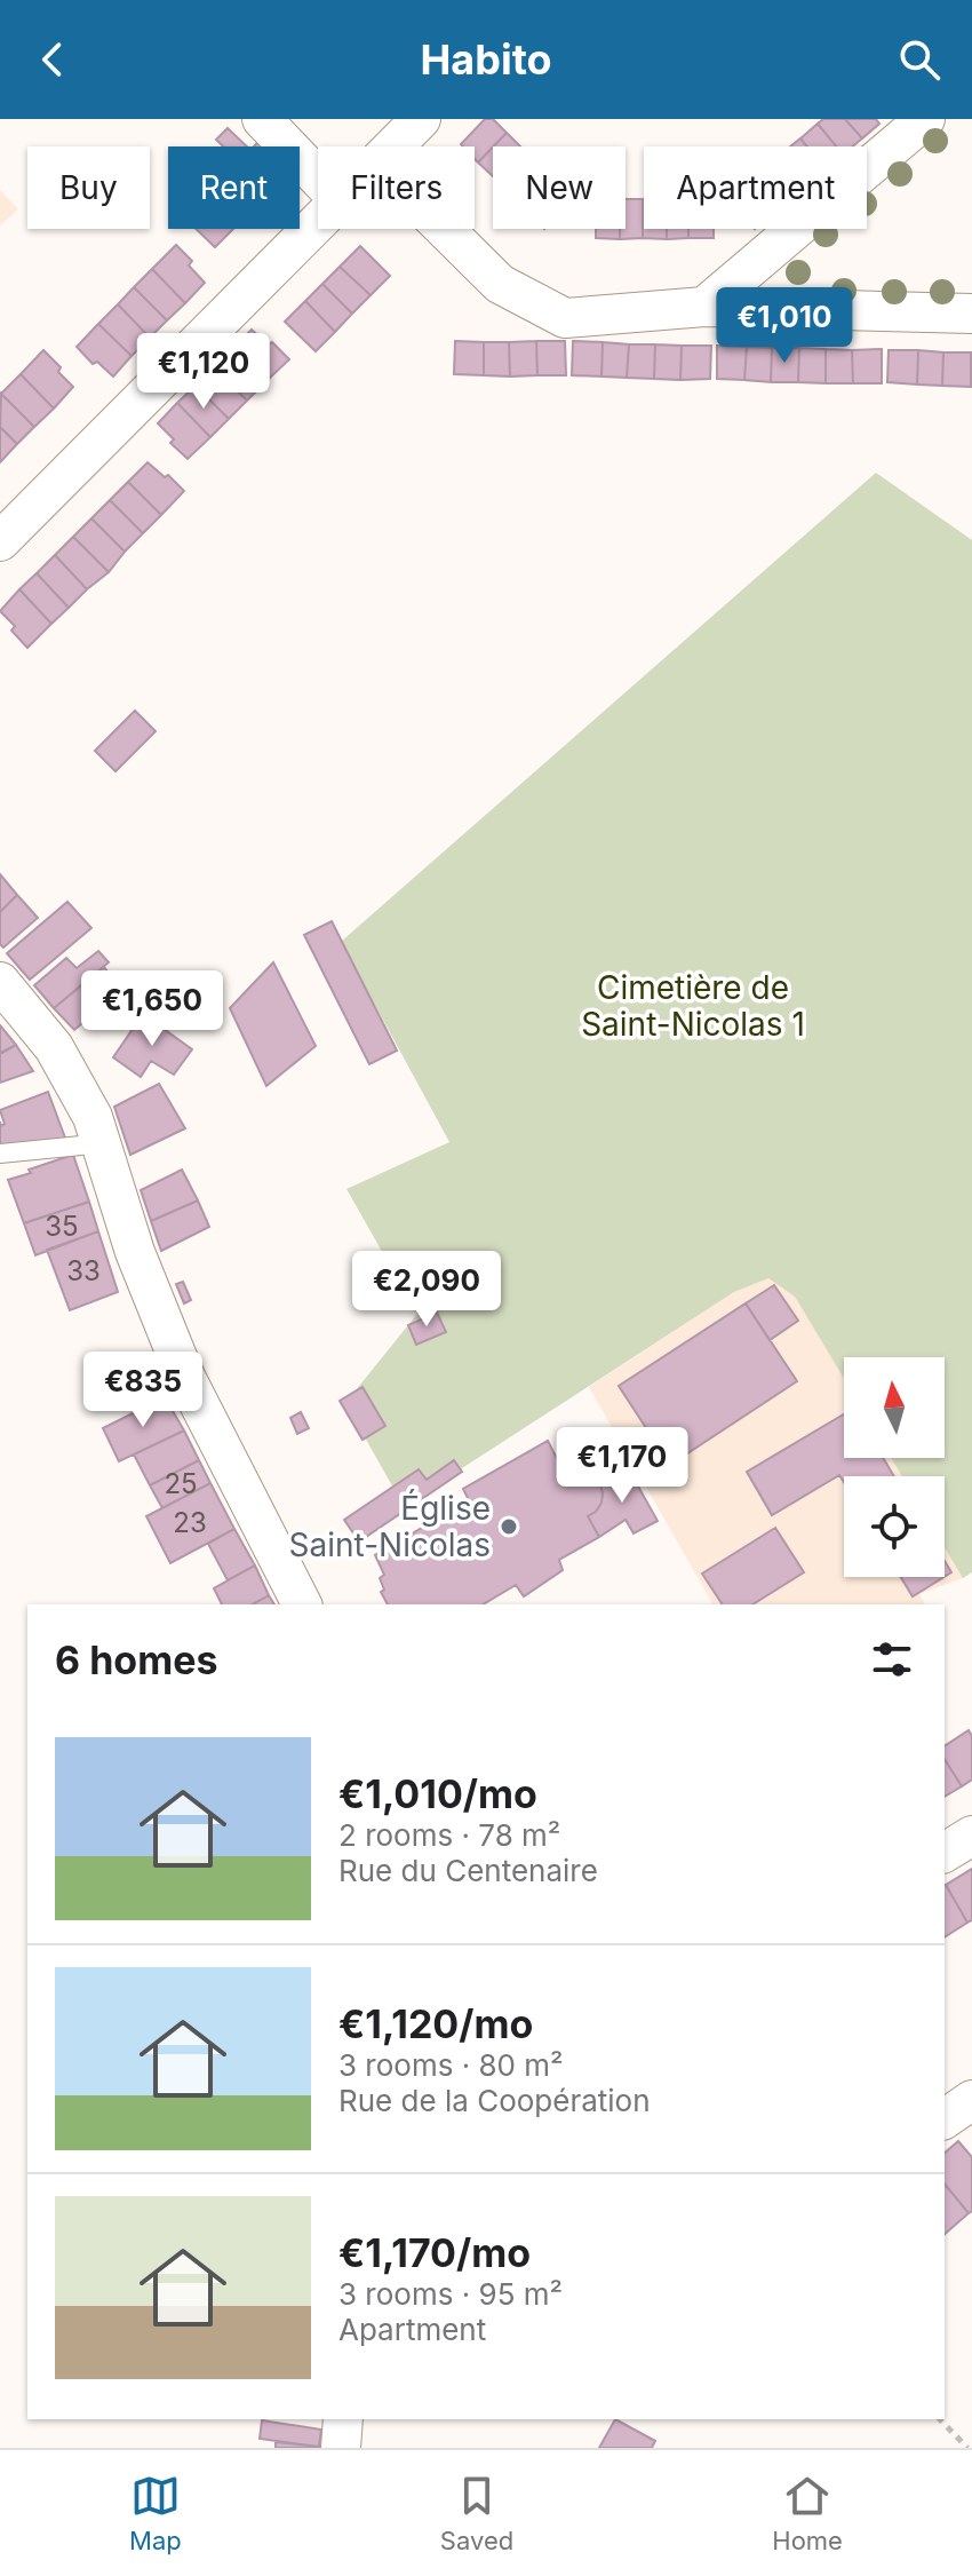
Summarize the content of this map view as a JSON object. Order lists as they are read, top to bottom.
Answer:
{
  "parks": ["Cimetière de Saint-Nicolas 1"],
  "places": ["Église Saint-Nicolas"],
  "house_numbers": [
    "35",
    "33",
    "25",
    "23"
  ],
  "north": "top",
  "page": {
    "header": "Habito",
    "chip": [
      "Buy",
      "Rent",
      "Filters",
      "New",
      "Apartment"
    ],
    "price": [
      "€1,010",
      "€1,120",
      "€1,650",
      "€2,090",
      "€835",
      "€1,170"
    ],
    "heading": "6 homes",
    "list": [
      {
        "name": "€1,010/mo",
        "note": "2 rooms · 78 m² · Rue du Centenaire"
      },
      {
        "name": "€1,120/mo",
        "note": "3 rooms · 80 m² · Rue de la Coopération"
      },
      {
        "name": "€1,170/mo",
        "note": "3 rooms · 95 m² · Apartment"
      }
    ],
    "tabs": ["Map", "Saved", "Home"]
  }
}
